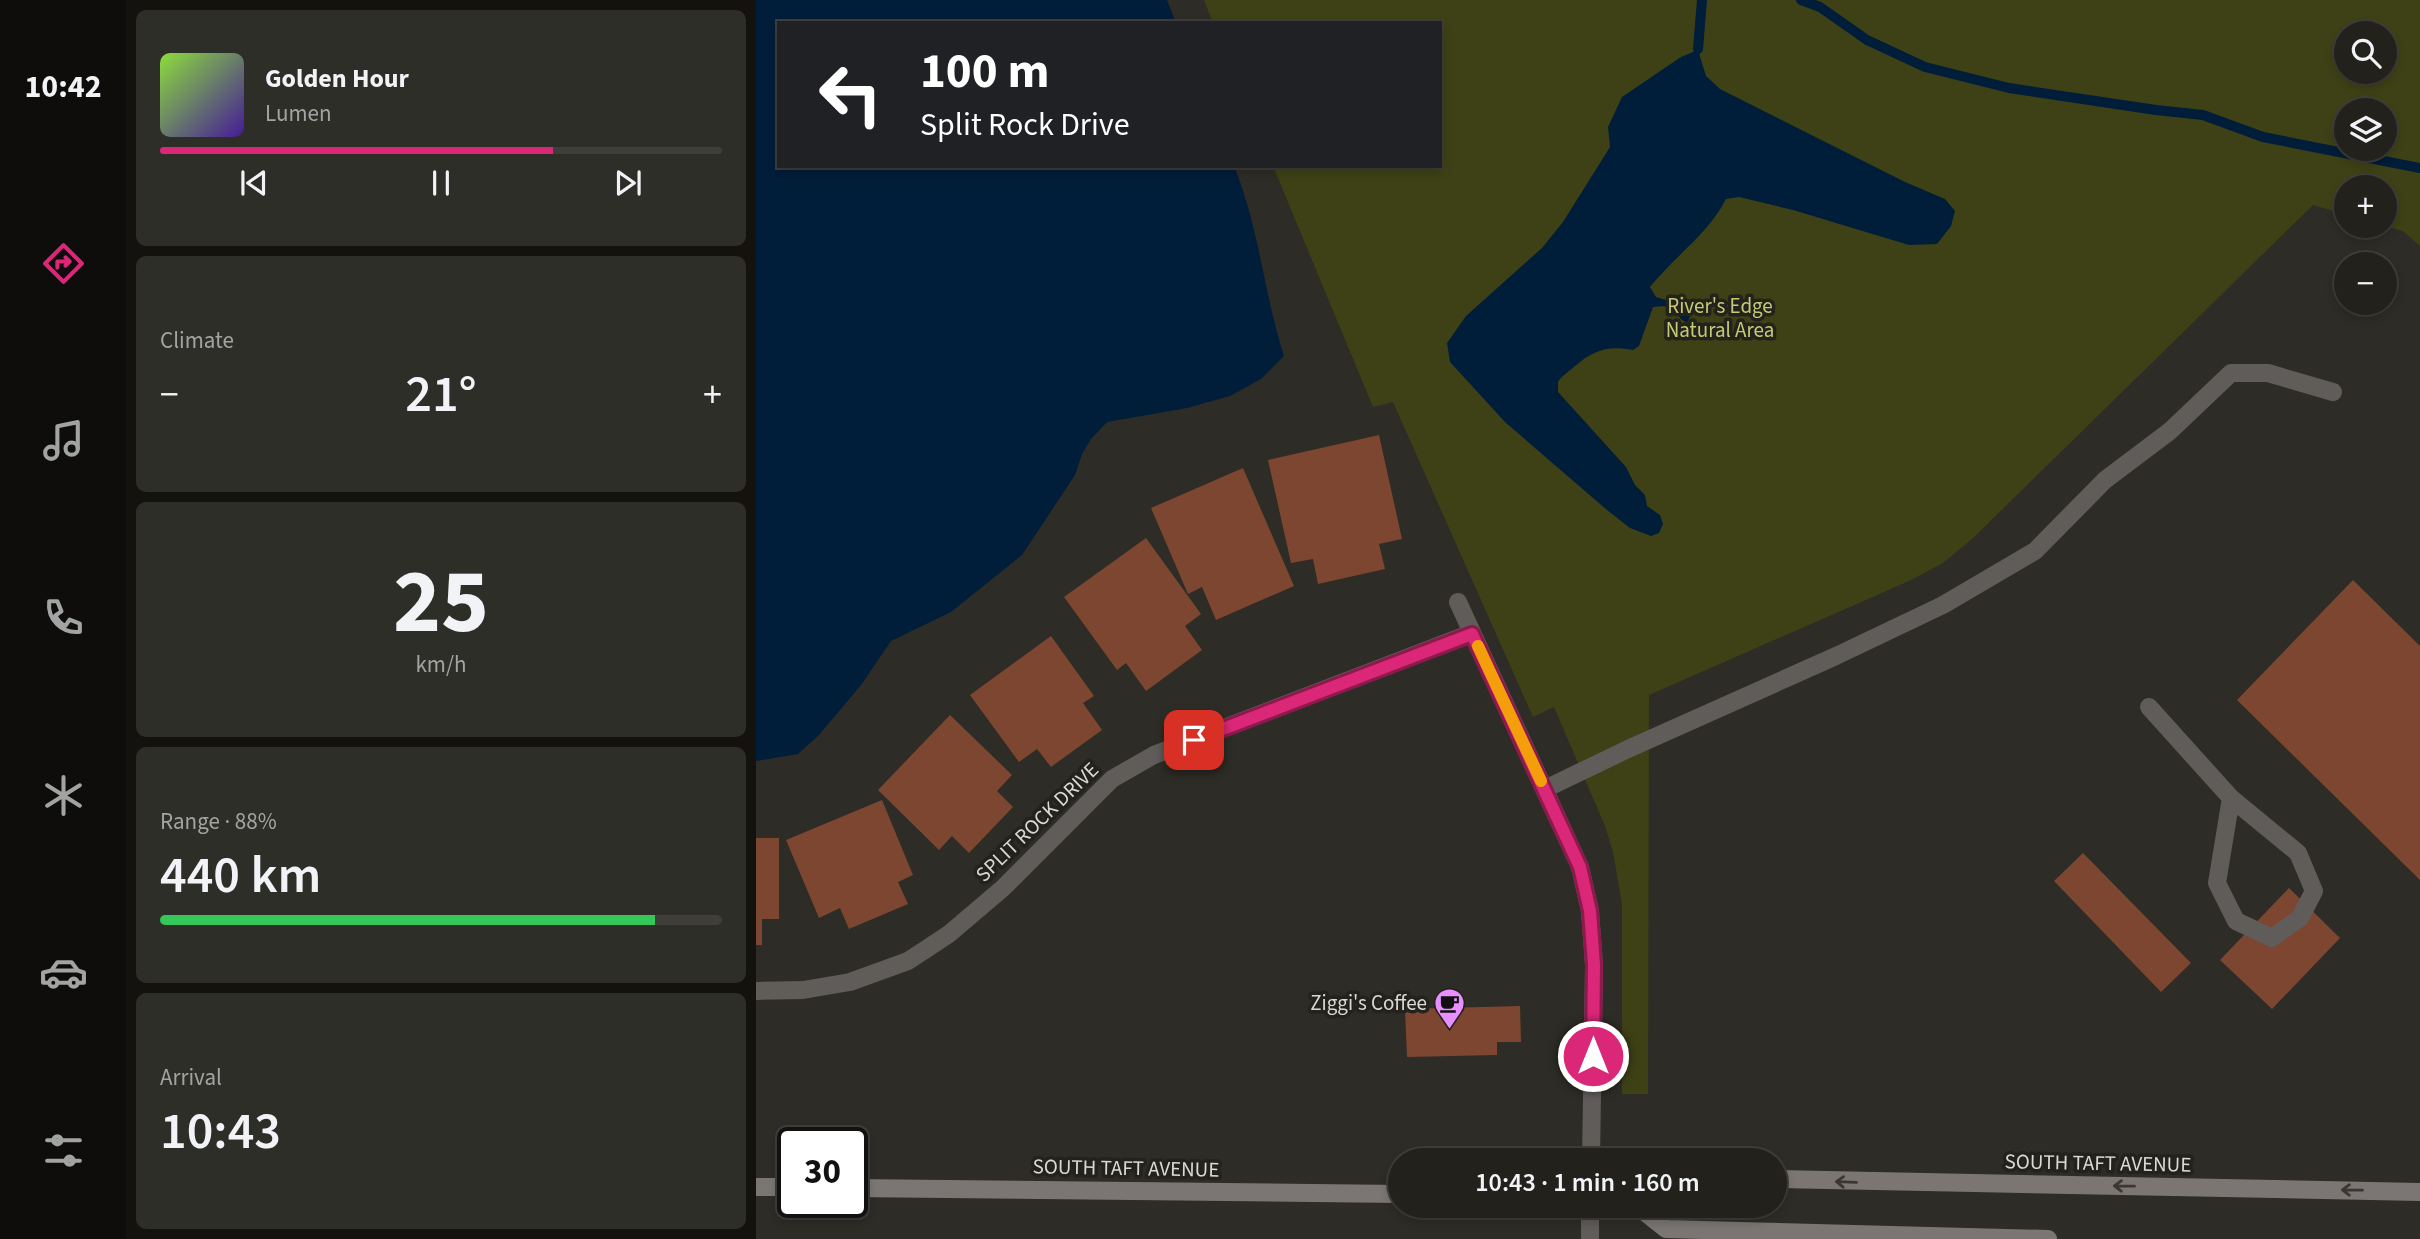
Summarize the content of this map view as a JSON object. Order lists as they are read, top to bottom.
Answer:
{
  "streets": {
    "main road": ["SOUTH TAFT AVENUE"],
    "street": ["SPLIT ROCK DRIVE"]
  },
  "parks": ["River's Edge Natural Area"],
  "places": {
    "cafe": ["Ziggi's Coffee"]
  },
  "page": {
    "tabs": "10:42",
    "map_buttons": ["+", "−"],
    "turn": ["100 m", "Split Rock Drive"],
    "song": ["Golden Hour", "Lumen"],
    "tile": [
      "Climate",
      ["25", "km/h"],
      ["Range · 88%", "440 km"],
      ["Arrival", "10:43"]
    ],
    "heat": ["−", "21°", "+"],
    "limit": "30",
    "trip": "10:43 · 1 min · 160 m"
  }
}
